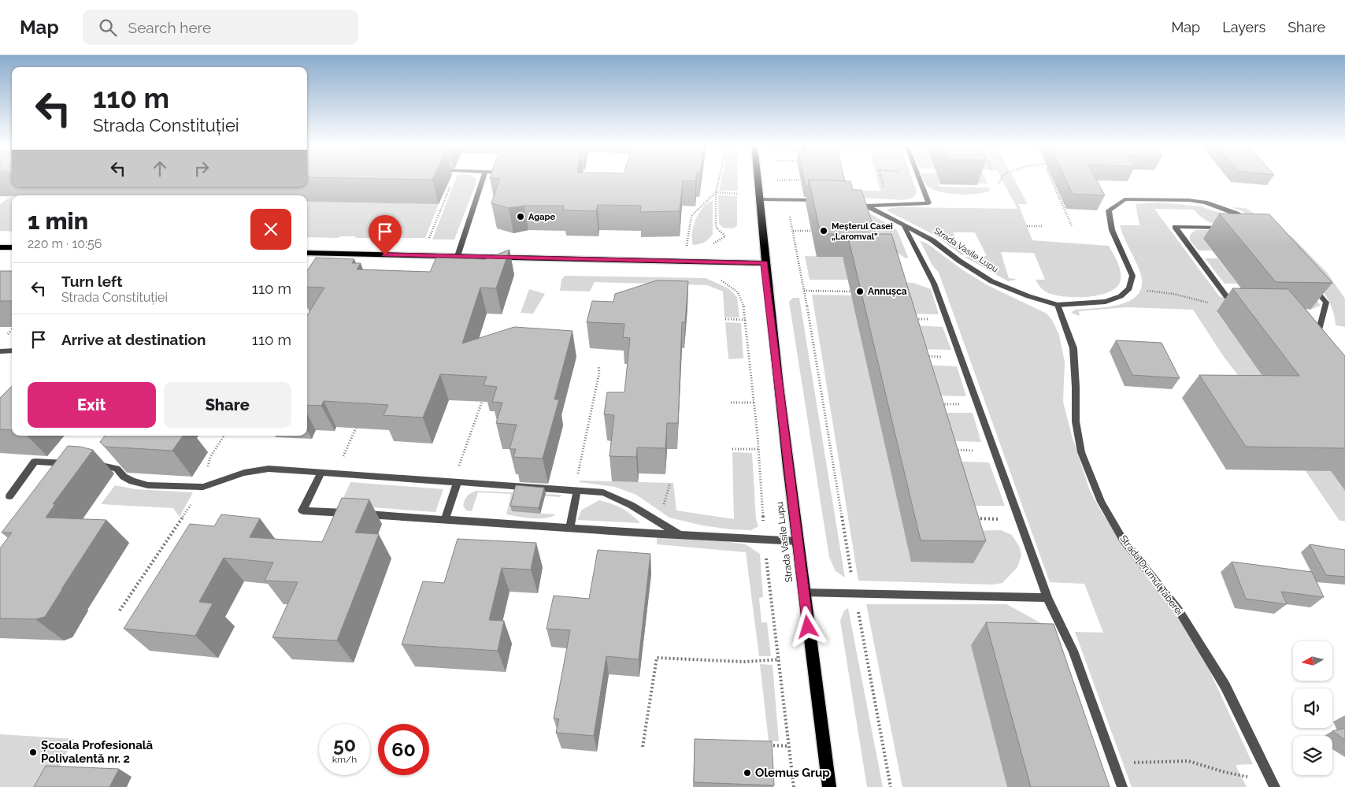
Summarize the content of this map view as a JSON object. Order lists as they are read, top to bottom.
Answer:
{
  "streets": {
    "main road": ["Strada Vasile Lupu"],
    "street": ["Strada Drumul Taberei"]
  },
  "crossings": [
    ["Strada Vasile Lupu", "Strada Drumul Taberei"]
  ],
  "places": [
    "Agape",
    "Meșterul Casei „Laromval”",
    "Annușca",
    "Școala Profesională Polivalentă nr. 2",
    "Olemus Grup"
  ],
  "north": "left",
  "page": {
    "header": "Map",
    "search": "Search here",
    "nav": ["Map", "Layers", "Share"],
    "turn": ["110 m", "Strada Constituției"],
    "heading": ["1 min", "220 m · 10:56"],
    "list": [
      {
        "name": "Turn left",
        "note": "Strada Constituției",
        "value": "110 m"
      },
      {
        "name": "Arrive at destination",
        "value": "110 m"
      }
    ],
    "buttons": ["Exit", "Share"],
    "speed": "50 km/h",
    "limit": "60"
  }
}
